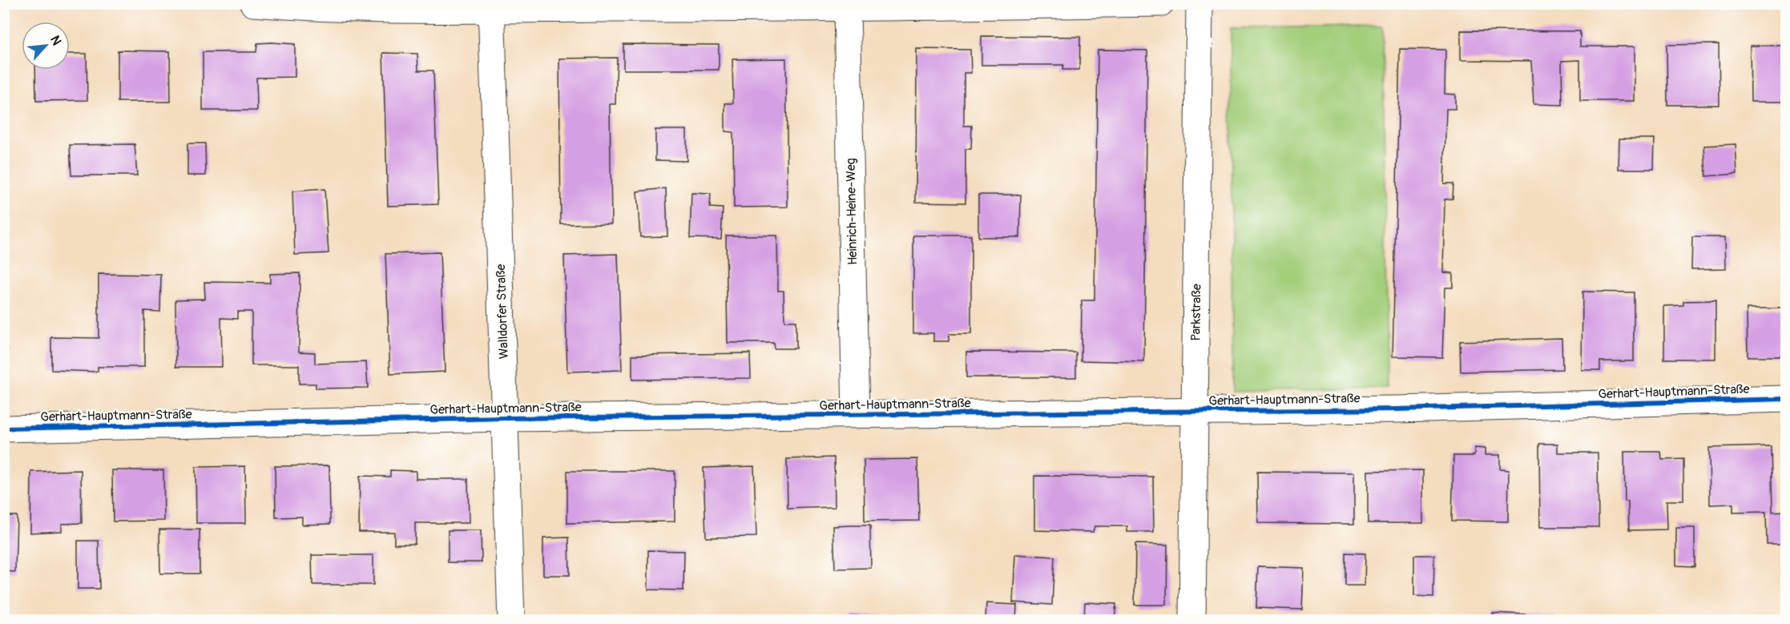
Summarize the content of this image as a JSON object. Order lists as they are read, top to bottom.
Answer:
{
  "streets": {
    "street": [
      "Heinrich-Heine-Weg",
      "Walldorfer Straße",
      "Parkstraße",
      "Gerhart-Hauptmann-Straße"
    ]
  },
  "crossings": [
    ["Heinrich-Heine-Weg", "Gerhart-Hauptmann-Straße"],
    ["Walldorfer Straße", "Gerhart-Hauptmann-Straße"],
    ["Parkstraße", "Gerhart-Hauptmann-Straße"]
  ],
  "north": "top right"
}
